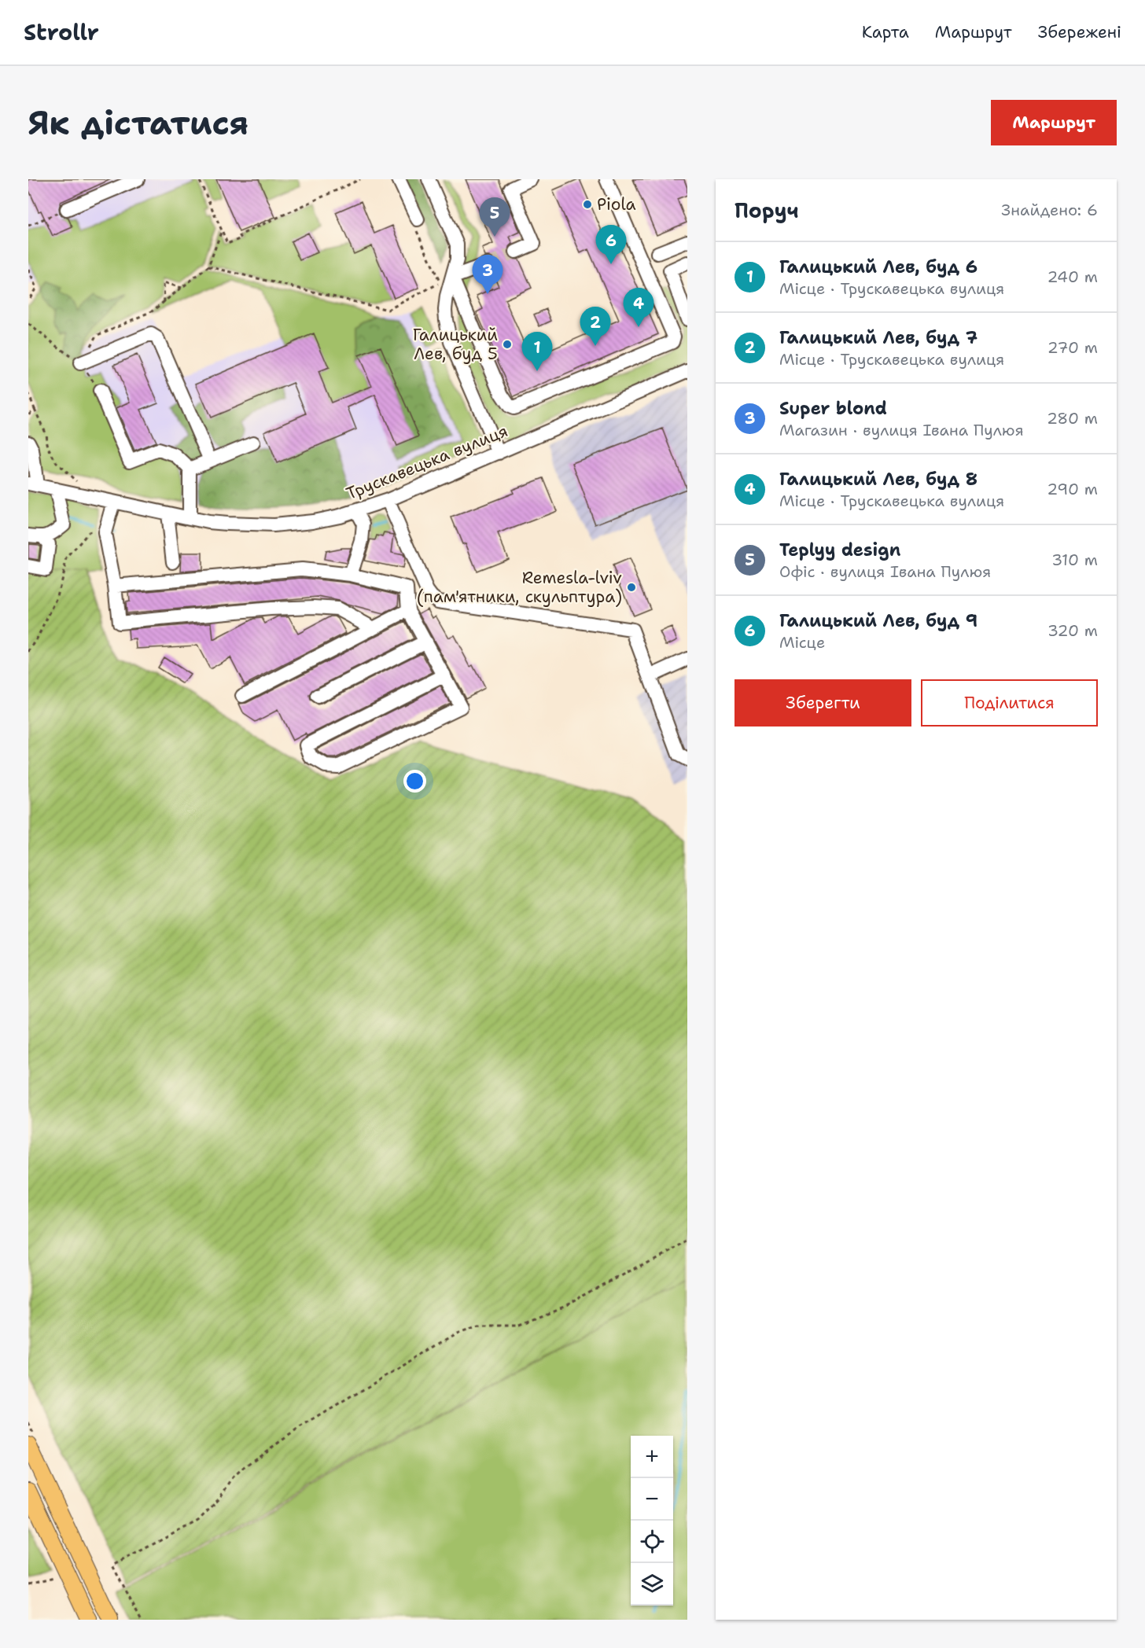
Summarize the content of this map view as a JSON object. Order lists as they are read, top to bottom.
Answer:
{
  "streets": {
    "street": ["Трускавецька вулиця"]
  },
  "places": ["Piola", "Галицький Лев, буд 5", "Remesla-lviv (пам'ятники, скульптура)"],
  "page": {
    "header": "Strollr",
    "nav": ["Карта", "Маршрут", "Збережені"],
    "buttons": [
      "Маршрут",
      ["Зберегти", "Поділитися"]
    ],
    "title": "Як дістатися",
    "heading": ["Поруч", "Знайдено: 6"],
    "pins": [
      "5",
      "6",
      "3",
      "4",
      "2",
      "1"
    ],
    "list": [
      {
        "mark": "1",
        "name": "Галицький Лев, буд 6",
        "note": "Місце · Трускавецька вулиця",
        "value": "240 m"
      },
      {
        "mark": "2",
        "name": "Галицький Лев, буд 7",
        "note": "Місце · Трускавецька вулиця",
        "value": "270 m"
      },
      {
        "mark": "3",
        "name": "Super blond",
        "note": "Магазин · вулиця Івана Пулюя",
        "value": "280 m"
      },
      {
        "mark": "4",
        "name": "Галицький Лев, буд 8",
        "note": "Місце · Трускавецька вулиця",
        "value": "290 m"
      },
      {
        "mark": "5",
        "name": "Teplyy design",
        "note": "Офіс · вулиця Івана Пулюя",
        "value": "310 m"
      },
      {
        "mark": "6",
        "name": "Галицький Лев, буд 9",
        "note": "Місце",
        "value": "320 m"
      }
    ],
    "map_buttons": ["+", "−"]
  }
}
